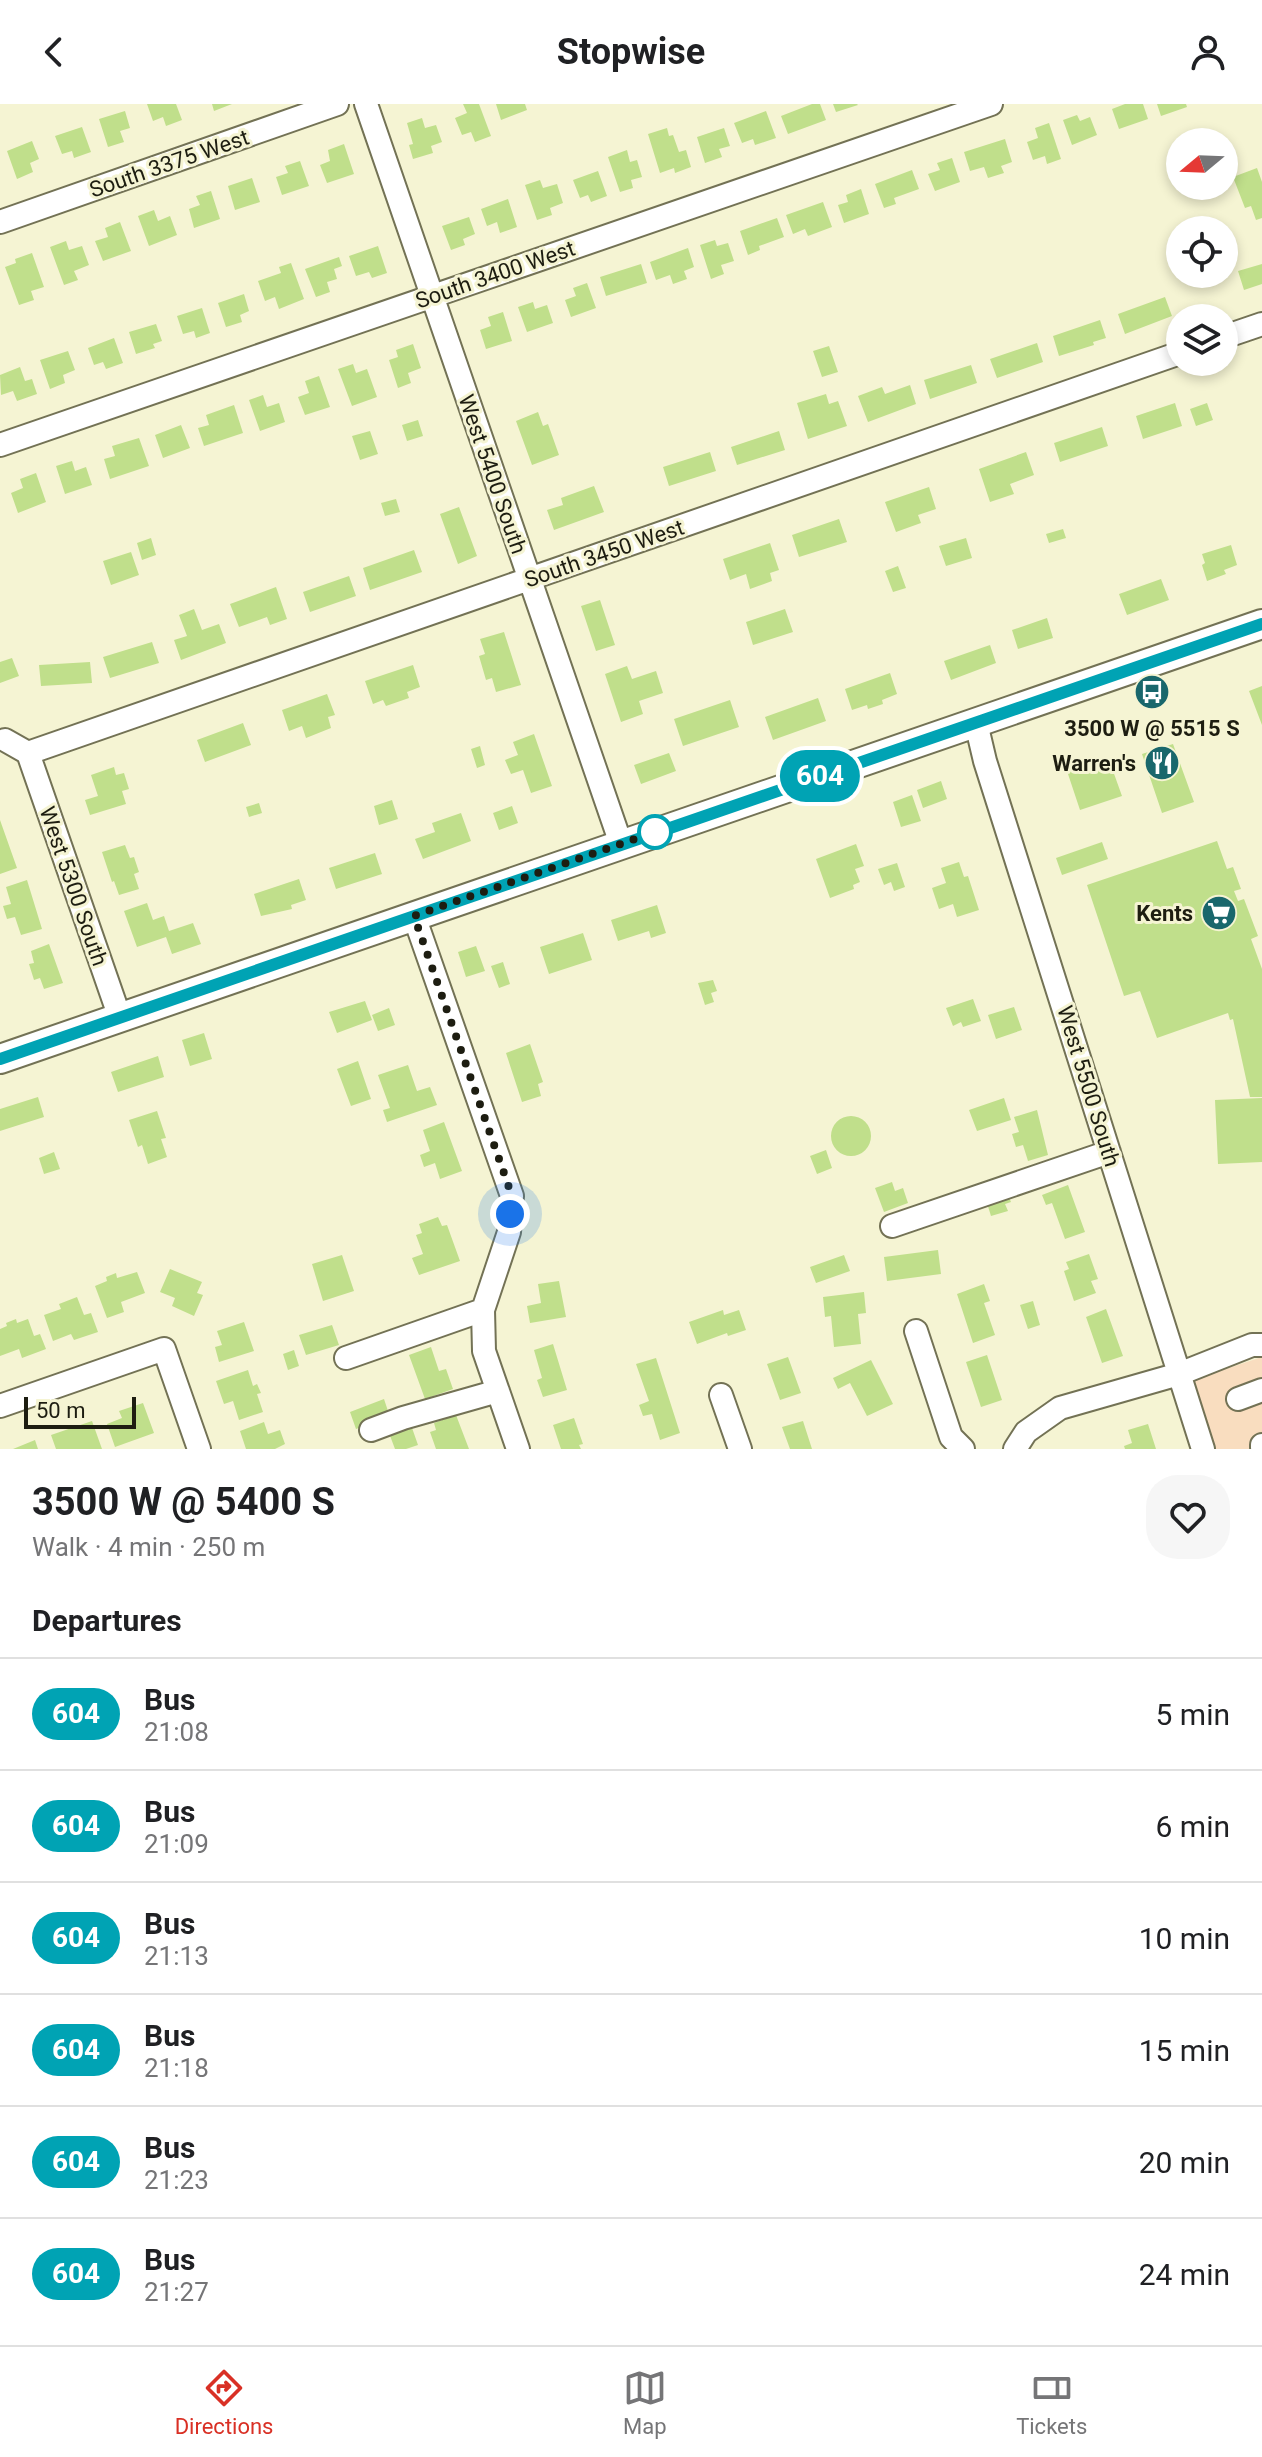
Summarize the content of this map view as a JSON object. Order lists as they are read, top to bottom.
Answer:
{
  "streets": {
    "street": [
      "South 3375 West",
      "South 3400 West",
      "West 5400 South",
      "South 3450 West",
      "West 5300 South",
      "West 5500 South"
    ]
  },
  "crossings": [
    ["South 3400 West", "West 5400 South"],
    ["West 5400 South", "South 3450 West"],
    ["South 3450 West", "West 5300 South"]
  ],
  "places": {
    "bus stop": ["3500 W @ 5515 S"],
    "restaurant": ["Warren's"],
    "supermarket": ["Kents"]
  },
  "lines": ["bus line 604"],
  "scale_bar": "50 m",
  "north": "left",
  "page": {
    "header": "Stopwise",
    "on_map": "604",
    "scale": "50 m",
    "heading": [
      ["3500 W @ 5400 S", "Walk · 4 min · 250 m"],
      "Departures"
    ],
    "list": [
      {
        "mark": "604",
        "name": "Bus",
        "note": "21:08",
        "value": "5 min"
      },
      {
        "mark": "604",
        "name": "Bus",
        "note": "21:09",
        "value": "6 min"
      },
      {
        "mark": "604",
        "name": "Bus",
        "note": "21:13",
        "value": "10 min"
      },
      {
        "mark": "604",
        "name": "Bus",
        "note": "21:18",
        "value": "15 min"
      },
      {
        "mark": "604",
        "name": "Bus",
        "note": "21:23",
        "value": "20 min"
      },
      {
        "mark": "604",
        "name": "Bus",
        "note": "21:27",
        "value": "24 min"
      }
    ],
    "tabs": ["Directions", "Map", "Tickets"]
  }
}
